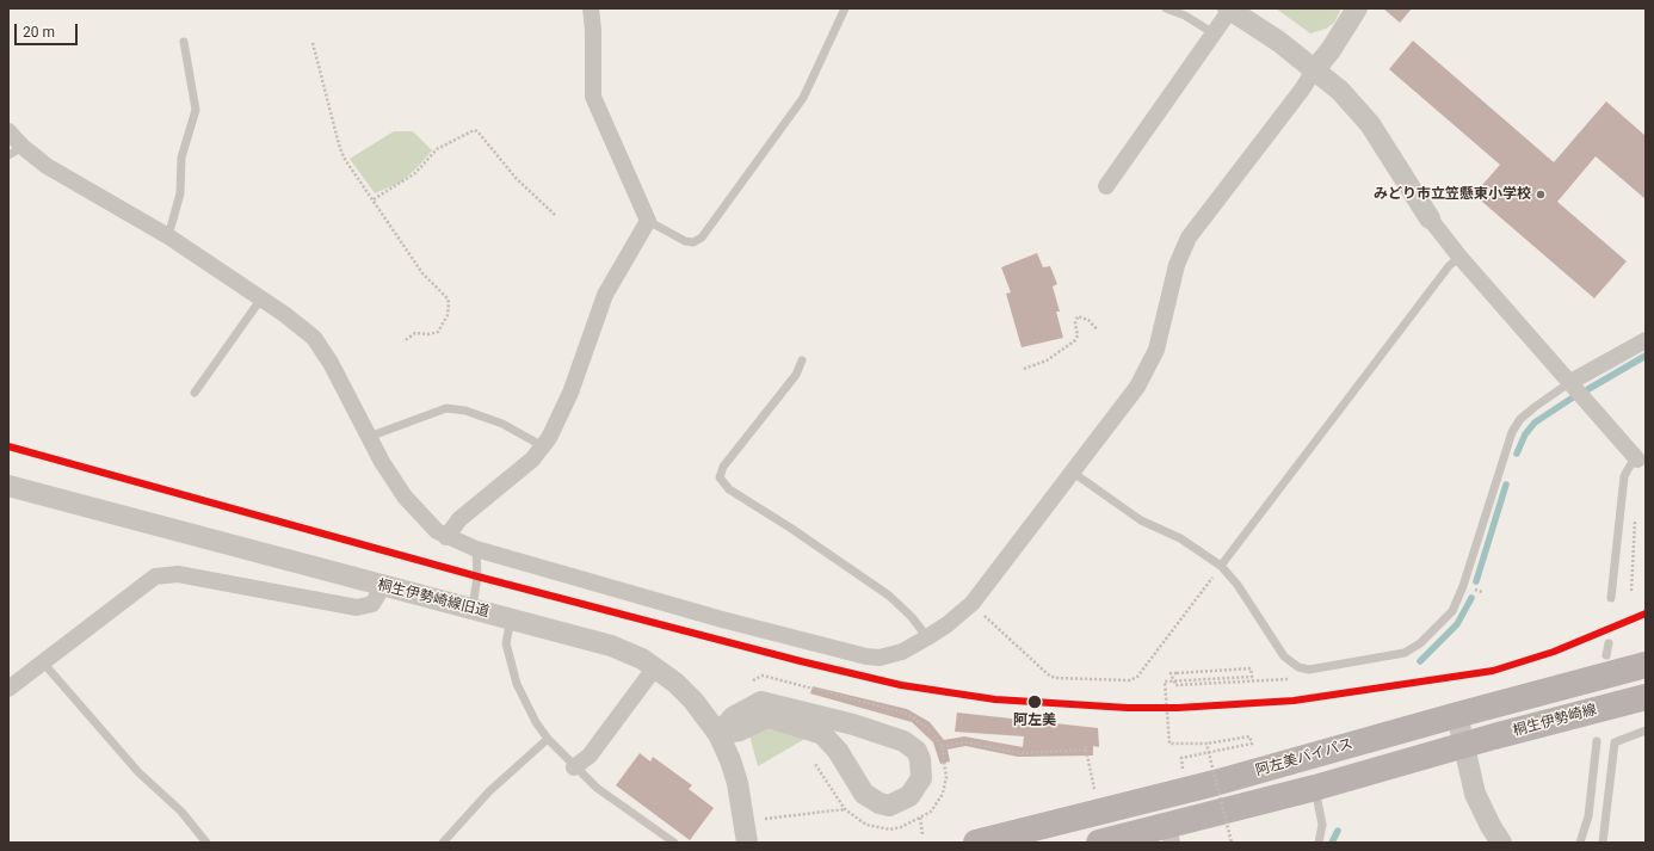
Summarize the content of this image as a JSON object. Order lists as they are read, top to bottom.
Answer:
{
  "streets": {
    "main road": ["桐生伊勢崎線", "阿左美バイパス"],
    "street": ["桐生伊勢崎線旧道"]
  },
  "places": ["みどり市立笠懸東小学校", "阿左美"],
  "scale_bar": "20 m"
}
